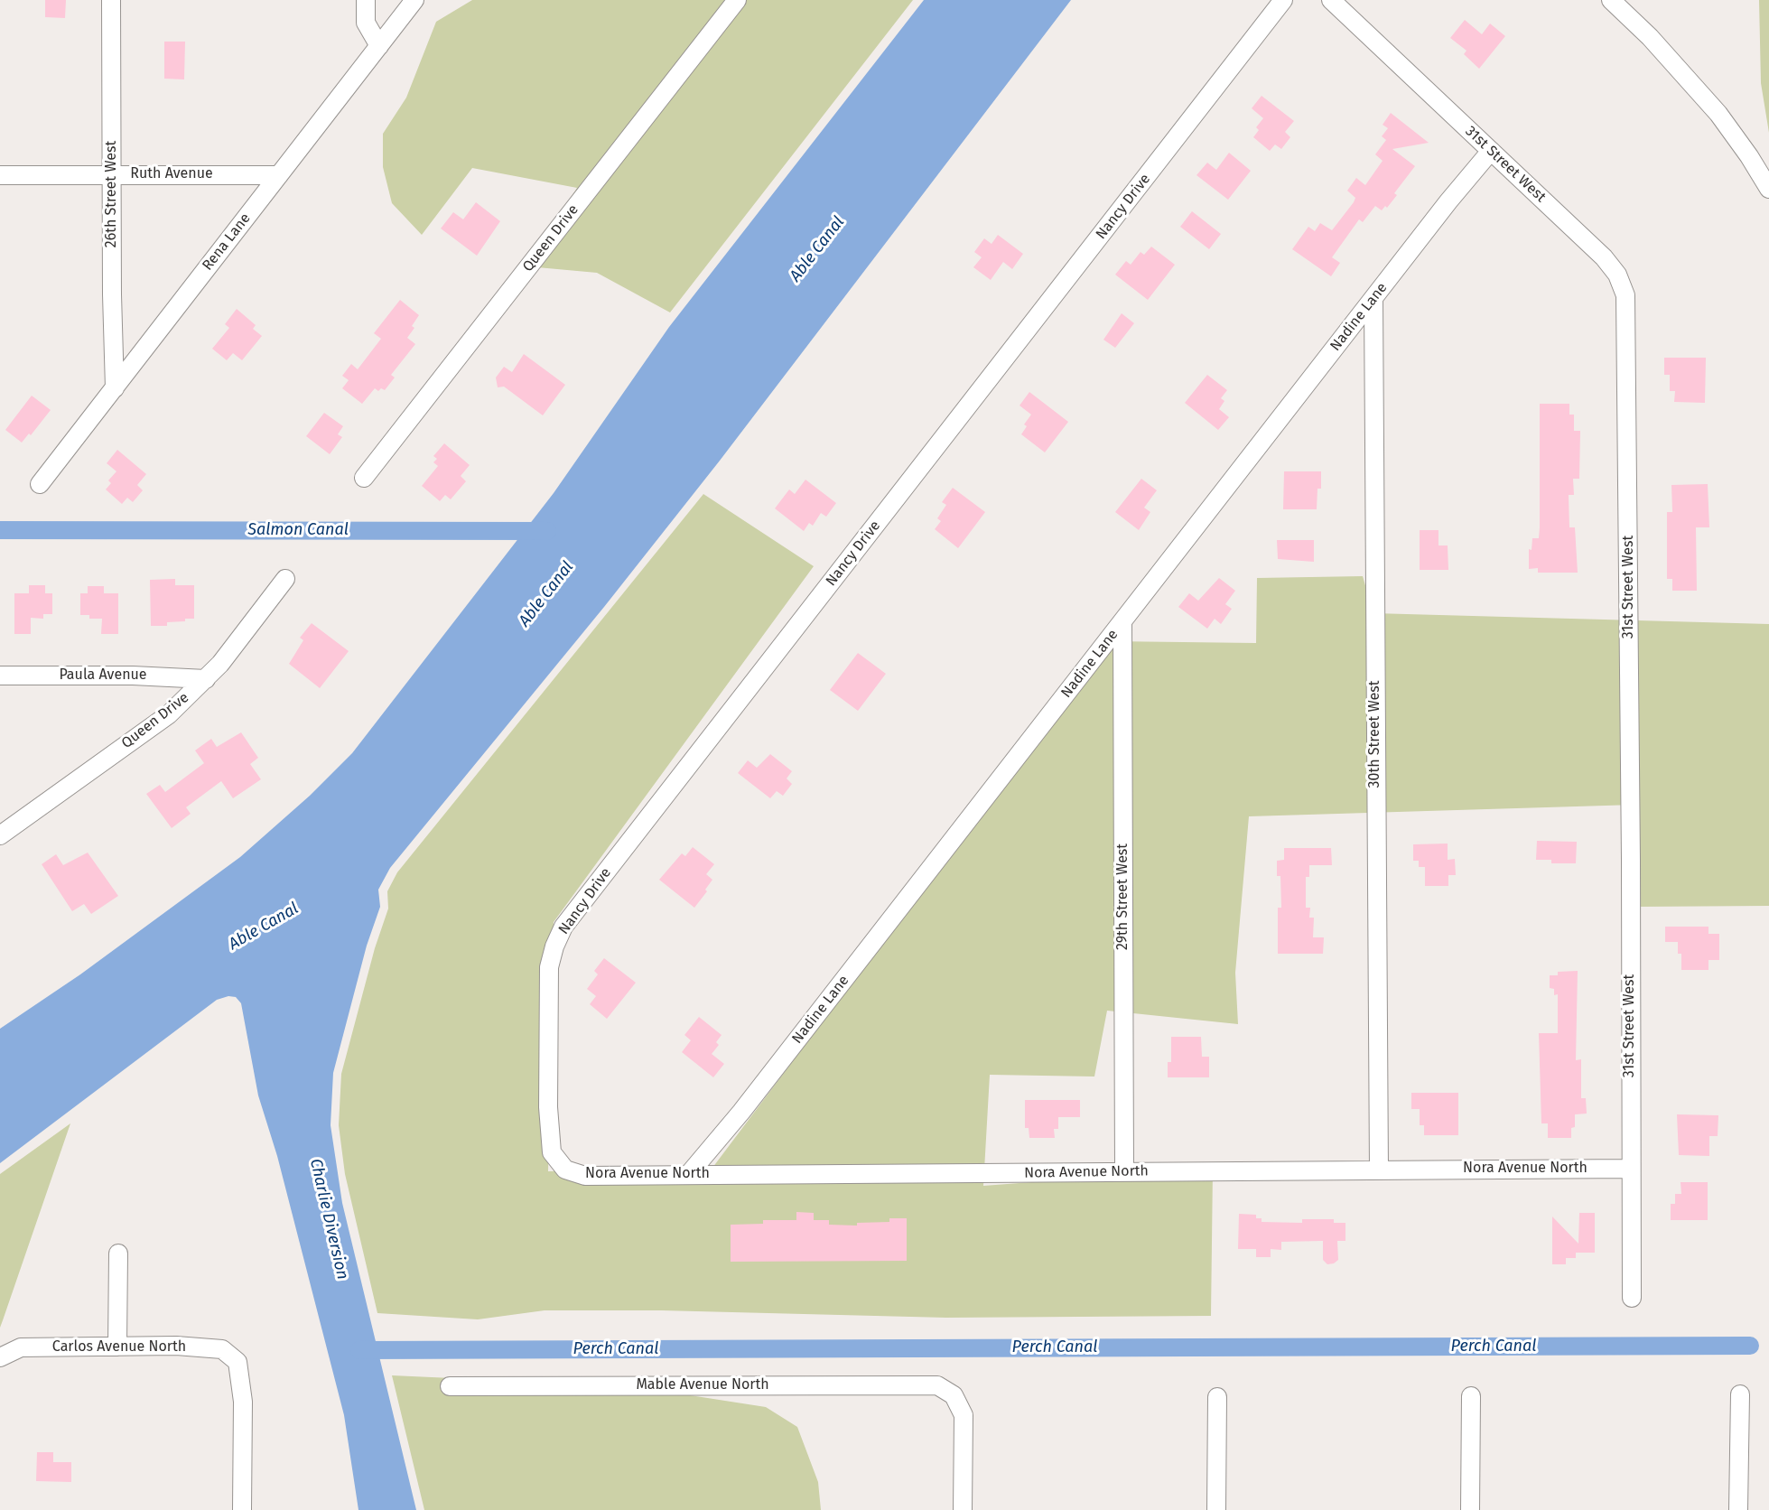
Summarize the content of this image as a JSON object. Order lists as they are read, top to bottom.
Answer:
{
  "streets": {
    "street": [
      "31st Street West",
      "Ruth Avenue",
      "26th Street West",
      "Nancy Drive",
      "Queen Drive",
      "Rena Lane",
      "Nadine Lane",
      "Paula Avenue",
      "30th Street West",
      "29th Street West",
      "Nora Avenue North",
      "Carlos Avenue North",
      "Mable Avenue North"
    ]
  },
  "crossings": [
    ["31st Street West", "Nadine Lane"],
    ["31st Street West", "Nora Avenue North"],
    ["Ruth Avenue", "26th Street West"],
    ["Ruth Avenue", "Rena Lane"],
    ["26th Street West", "Rena Lane"],
    ["Nancy Drive", "Nora Avenue North"],
    ["Queen Drive", "Paula Avenue"],
    ["Nadine Lane", "30th Street West"],
    ["Nadine Lane", "29th Street West"],
    ["Nadine Lane", "Nora Avenue North"],
    ["30th Street West", "Nora Avenue North"],
    ["29th Street West", "Nora Avenue North"]
  ],
  "water": [
    "Able Canal",
    "Salmon Canal",
    "Charlie Diversion",
    "Perch Canal"
  ]
}
